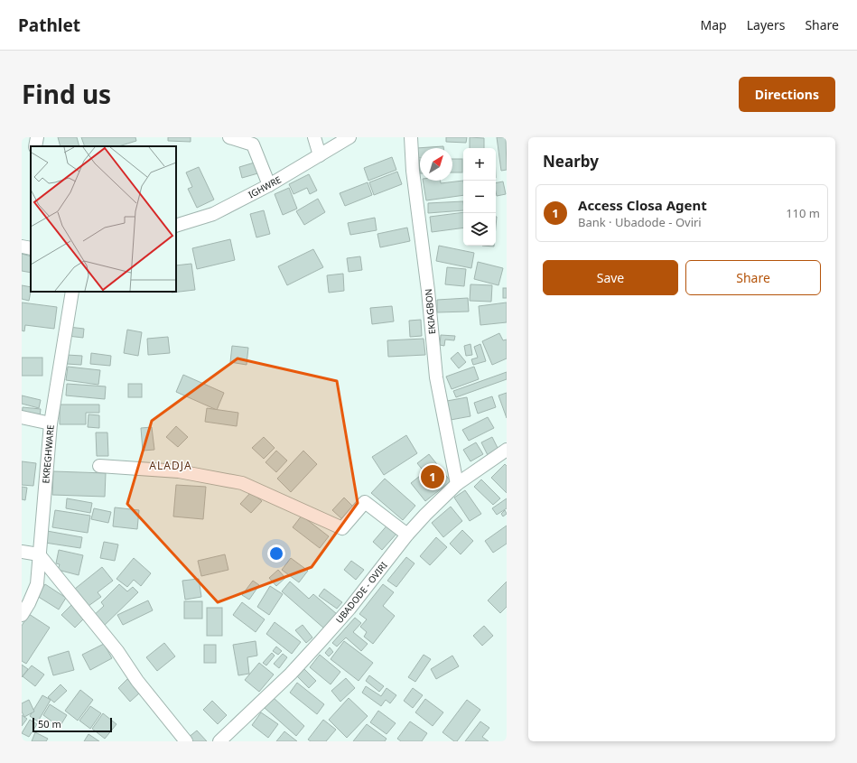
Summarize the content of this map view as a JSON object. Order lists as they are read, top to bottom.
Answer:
{
  "streets": {
    "street": [
      "IGHWRE",
      "EKIAGBON",
      "EKREGHWARE",
      "UBADODE - OVIRI"
    ]
  },
  "crossings": [
    ["EKIAGBON", "UBADODE - OVIRI"]
  ],
  "districts": ["ALADJA"],
  "scale_bar": "50 m",
  "north": "top right",
  "page": {
    "header": "Pathlet",
    "nav": ["Map", "Layers", "Share"],
    "title": "Find us",
    "buttons": [
      "Directions",
      ["Save", "Share"]
    ],
    "heading": "Nearby",
    "map_buttons": ["+", "−"],
    "list": [
      {
        "mark": "1",
        "name": "Access Closa Agent",
        "note": "Bank · Ubadode - Oviri",
        "value": "110 m"
      }
    ],
    "pins": "1",
    "scale": "50 m"
  }
}
